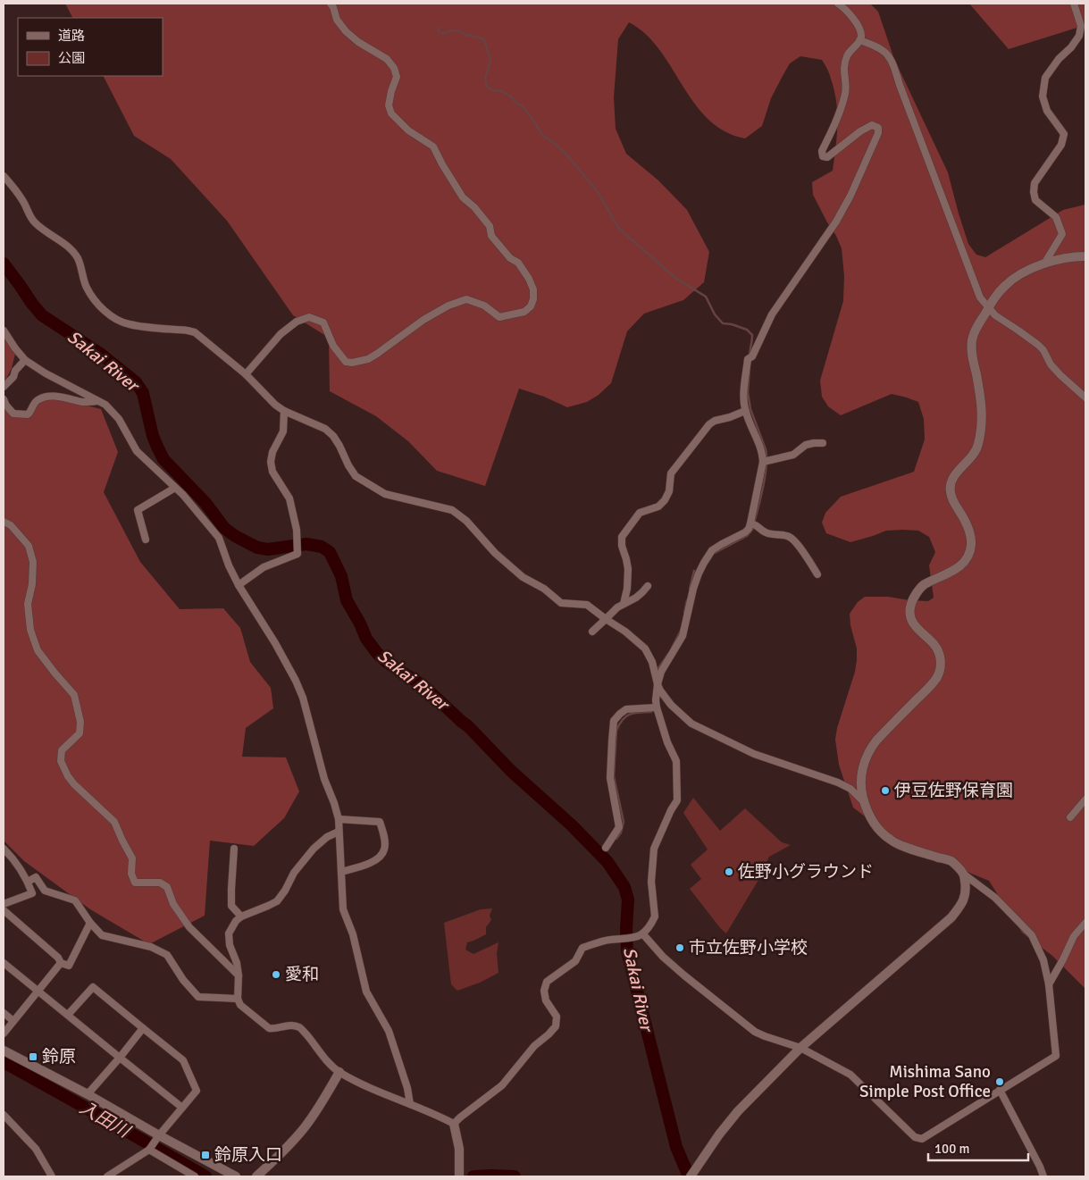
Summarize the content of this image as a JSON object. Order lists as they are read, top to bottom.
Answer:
{
  "water": ["Sakai River", "入田川"],
  "places": {
    "other": [
      "伊豆佐野保育園",
      "佐野小グラウンド",
      "市立佐野小学校",
      "愛和",
      "Mishima Sano Simple Post Office"
    ],
    "transit": ["鈴原", "鈴原入口"]
  },
  "legend": ["道路", "公園"],
  "scale_bar": "100 m"
}
